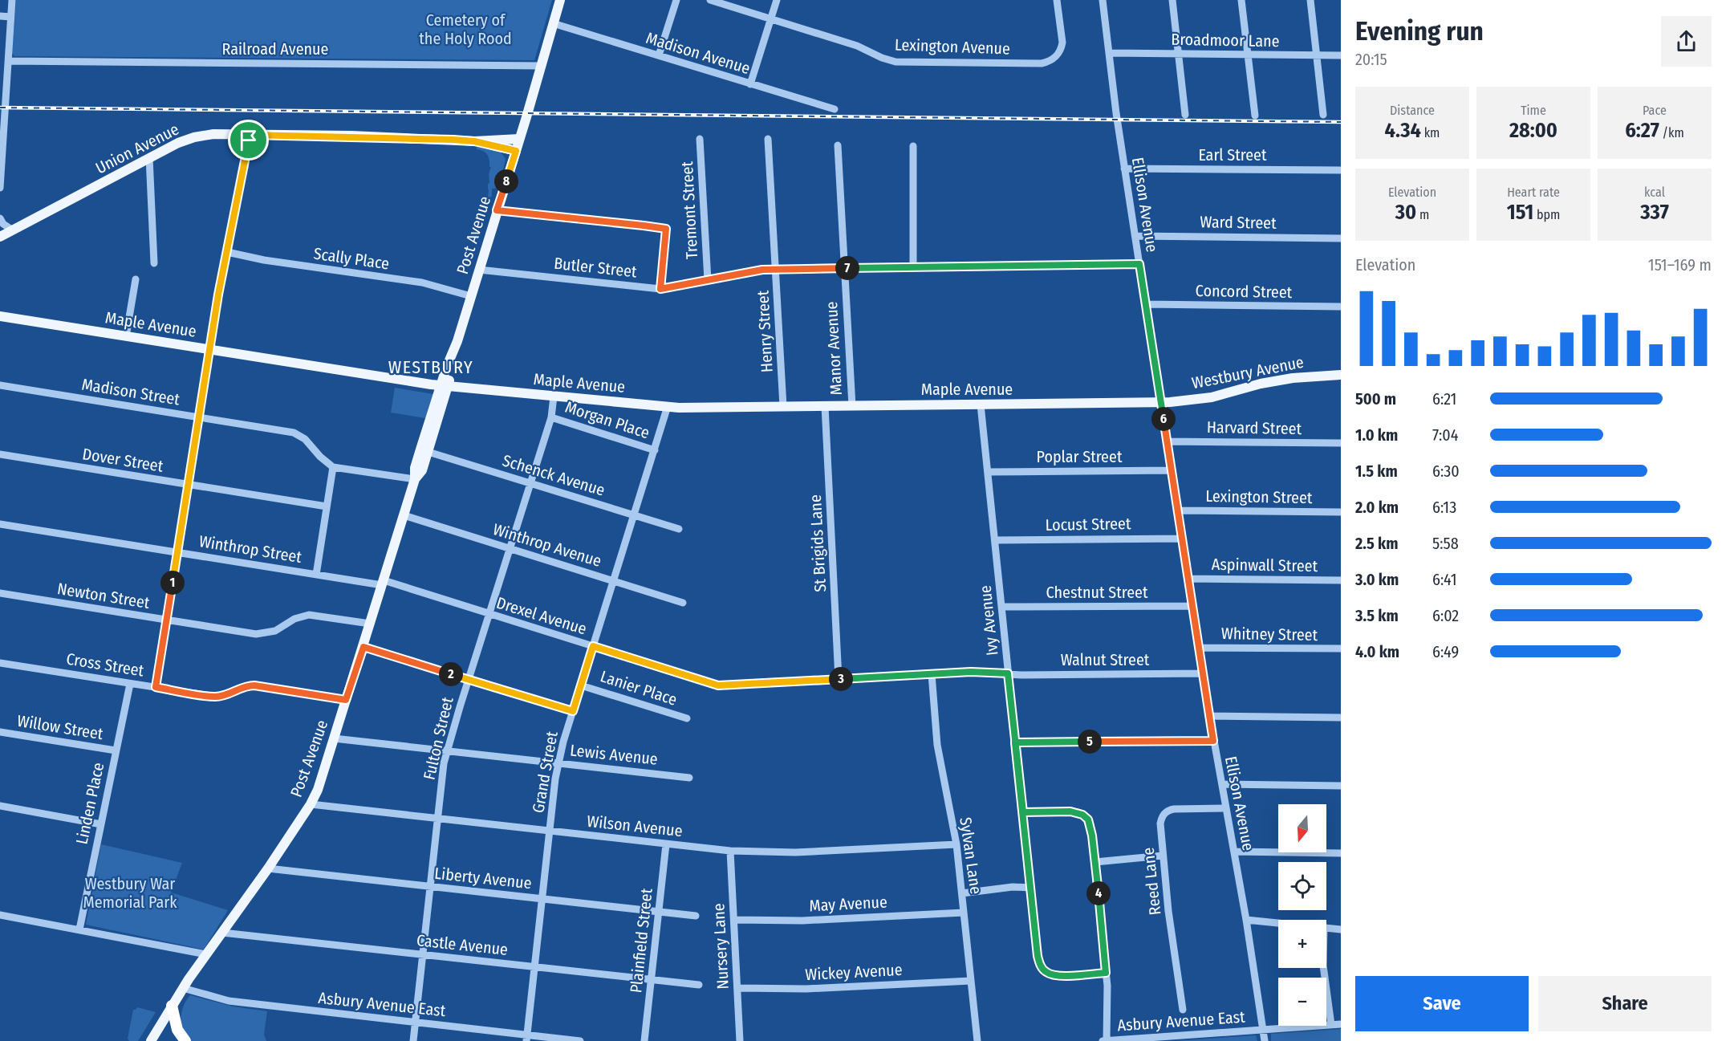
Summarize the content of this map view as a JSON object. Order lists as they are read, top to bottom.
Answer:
{
  "streets": {
    "main road": [
      "Union Avenue",
      "Post Avenue",
      "Maple Avenue",
      "Westbury Avenue"
    ],
    "street": [
      "Broadmoor Lane",
      "Lexington Avenue",
      "Railroad Avenue",
      "Madison Avenue",
      "Earl Street",
      "Ellison Avenue",
      "Tremont Street",
      "Ward Street",
      "Scally Place",
      "Butler Street",
      "Concord Street",
      "Henry Street",
      "Manor Avenue",
      "Madison Street",
      "Morgan Place",
      "Harvard Street",
      "Poplar Street",
      "Dover Street",
      "Schenck Avenue",
      "Lexington Street",
      "Locust Street",
      "St Brigids Lane",
      "Winthrop Avenue",
      "Winthrop Street",
      "Aspinwall Street",
      "Chestnut Street",
      "Newton Street",
      "Drexel Avenue",
      "Ivy Avenue",
      "Whitney Street",
      "Walnut Street",
      "Cross Street",
      "Lanier Place",
      "Willow Street",
      "Fulton Street",
      "Lewis Avenue",
      "Grand Street",
      "Linden Place",
      "Wilson Avenue",
      "Sylvan Lane",
      "Liberty Avenue",
      "Reed Lane",
      "May Avenue",
      "Plainfield Street",
      "Castle Avenue",
      "Nursery Lane",
      "Wickey Avenue",
      "Asbury Avenue East"
    ]
  },
  "crossings": [
    ["Broadmoor Lane", "Ellison Avenue"],
    ["Railroad Avenue", "Post Avenue"],
    ["Madison Avenue", "Post Avenue"],
    ["Union Avenue", "Post Avenue"],
    ["Earl Street", "Ellison Avenue"],
    ["Ellison Avenue", "Ward Street"],
    ["Ellison Avenue", "Butler Street"],
    ["Ellison Avenue", "Concord Street"],
    ["Ellison Avenue", "Maple Avenue"],
    ["Ellison Avenue", "Westbury Avenue"],
    ["Ellison Avenue", "Harvard Street"],
    ["Ellison Avenue", "Poplar Street"],
    ["Ellison Avenue", "Lexington Street"],
    ["Ellison Avenue", "Locust Street"],
    ["Ellison Avenue", "Aspinwall Street"],
    ["Ellison Avenue", "Chestnut Street"],
    ["Ellison Avenue", "Whitney Street"],
    ["Ellison Avenue", "Walnut Street"],
    ["Ellison Avenue", "Reed Lane"],
    ["Ellison Avenue", "Asbury Avenue East"],
    ["Tremont Street", "Butler Street"],
    ["Post Avenue", "Scally Place"],
    ["Post Avenue", "Butler Street"],
    ["Post Avenue", "Maple Avenue"],
    ["Post Avenue", "Schenck Avenue"],
    ["Post Avenue", "Winthrop Avenue"],
    ["Post Avenue", "Winthrop Street"],
    ["Post Avenue", "Newton Street"],
    ["Post Avenue", "Drexel Avenue"],
    ["Post Avenue", "Cross Street"],
    ["Post Avenue", "Lewis Avenue"],
    ["Post Avenue", "Wilson Avenue"],
    ["Post Avenue", "Liberty Avenue"],
    ["Post Avenue", "Castle Avenue"],
    ["Post Avenue", "Asbury Avenue East"],
    ["Butler Street", "Henry Street"],
    ["Butler Street", "Manor Avenue"],
    ["Maple Avenue", "Henry Street"],
    ["Maple Avenue", "Manor Avenue"],
    ["Maple Avenue", "Westbury Avenue"],
    ["Maple Avenue", "St Brigids Lane"],
    ["Maple Avenue", "Ivy Avenue"],
    ["Maple Avenue", "Fulton Street"],
    ["Maple Avenue", "Grand Street"],
    ["Morgan Place", "Fulton Street"],
    ["Morgan Place", "Grand Street"],
    ["Poplar Street", "Ivy Avenue"],
    ["Schenck Avenue", "Fulton Street"],
    ["Schenck Avenue", "Grand Street"],
    ["Locust Street", "Ivy Avenue"],
    ["St Brigids Lane", "Drexel Avenue"],
    ["Winthrop Avenue", "Fulton Street"],
    ["Winthrop Avenue", "Grand Street"],
    ["Winthrop Street", "Drexel Avenue"],
    ["Chestnut Street", "Ivy Avenue"],
    ["Drexel Avenue", "Ivy Avenue"],
    ["Drexel Avenue", "Walnut Street"],
    ["Drexel Avenue", "Fulton Street"],
    ["Drexel Avenue", "Grand Street"],
    ["Drexel Avenue", "Sylvan Lane"],
    ["Ivy Avenue", "Walnut Street"],
    ["Cross Street", "Linden Place"],
    ["Lanier Place", "Grand Street"],
    ["Willow Street", "Linden Place"],
    ["Fulton Street", "Lewis Avenue"],
    ["Fulton Street", "Wilson Avenue"],
    ["Fulton Street", "Liberty Avenue"],
    ["Fulton Street", "Castle Avenue"],
    ["Fulton Street", "Asbury Avenue East"],
    ["Lewis Avenue", "Grand Street"],
    ["Grand Street", "Wilson Avenue"],
    ["Grand Street", "Liberty Avenue"],
    ["Grand Street", "Castle Avenue"],
    ["Grand Street", "Asbury Avenue East"],
    ["Wilson Avenue", "Sylvan Lane"],
    ["Wilson Avenue", "Plainfield Street"],
    ["Wilson Avenue", "Nursery Lane"],
    ["Sylvan Lane", "May Avenue"],
    ["Sylvan Lane", "Wickey Avenue"],
    ["Liberty Avenue", "Plainfield Street"],
    ["May Avenue", "Nursery Lane"],
    ["Plainfield Street", "Castle Avenue"],
    ["Nursery Lane", "Wickey Avenue"]
  ],
  "districts": ["WESTBURY"],
  "parks": ["Cemetery of the Holy Rood", "Westbury War Memorial Park"],
  "north": "bottom",
  "page": {
    "heading": ["Evening run", "20:15"],
    "stats": [
      ["Distance", "4.34 km"],
      ["Time", "28:00"],
      ["Pace", "6:27 /km"],
      ["Elevation", "30 m"],
      ["Heart rate", "151 bpm"],
      ["kcal", "337"]
    ],
    "pins": [
      "8",
      "7",
      "6",
      "1",
      "2",
      "3",
      "5",
      "4"
    ],
    "chart": ["Elevation", "151–169 m"],
    "list": [
      {
        "name": "500 m",
        "note": "6:21"
      },
      {
        "name": "1.0 km",
        "note": "7:04"
      },
      {
        "name": "1.5 km",
        "note": "6:30"
      },
      {
        "name": "2.0 km",
        "note": "6:13"
      },
      {
        "name": "2.5 km",
        "note": "5:58"
      },
      {
        "name": "3.0 km",
        "note": "6:41"
      },
      {
        "name": "3.5 km",
        "note": "6:02"
      },
      {
        "name": "4.0 km",
        "note": "6:49"
      }
    ],
    "map_buttons": ["+", "−"],
    "buttons": ["Save", "Share"]
  }
}
